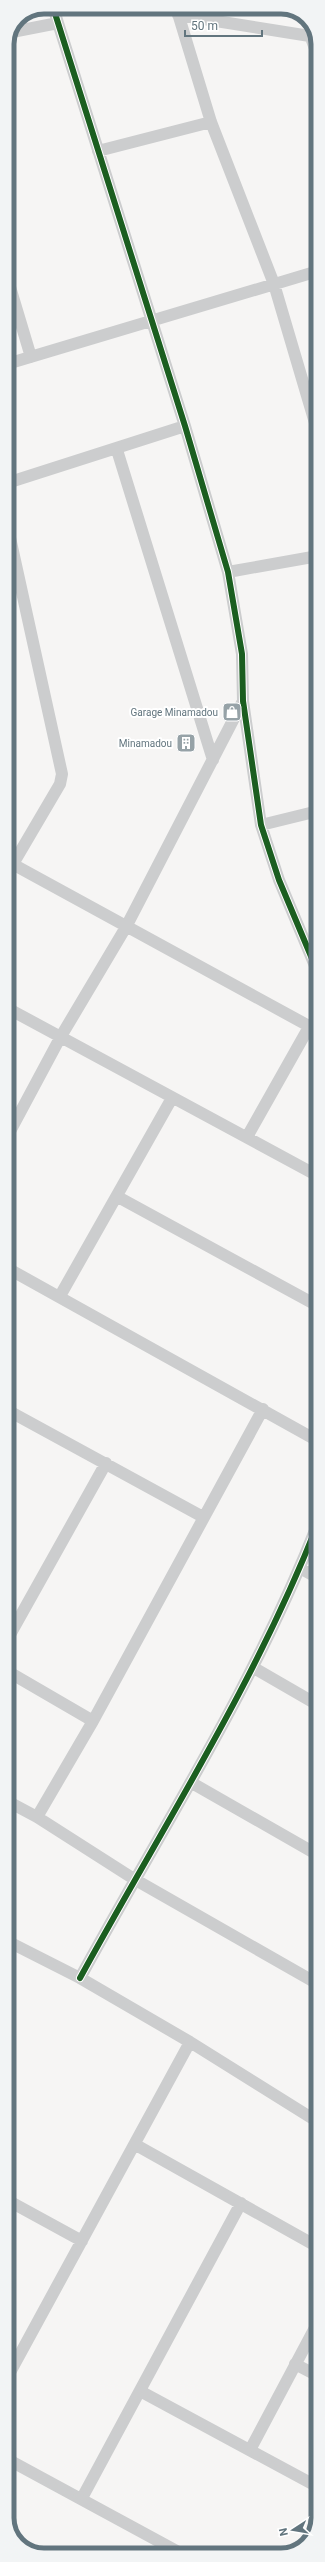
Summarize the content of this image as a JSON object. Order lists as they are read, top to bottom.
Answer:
{
  "places": {
    "shop": ["Garage Minamadou"],
    "building": ["Minamadou"]
  },
  "scale_bar": "50 m",
  "north": "left"
}
